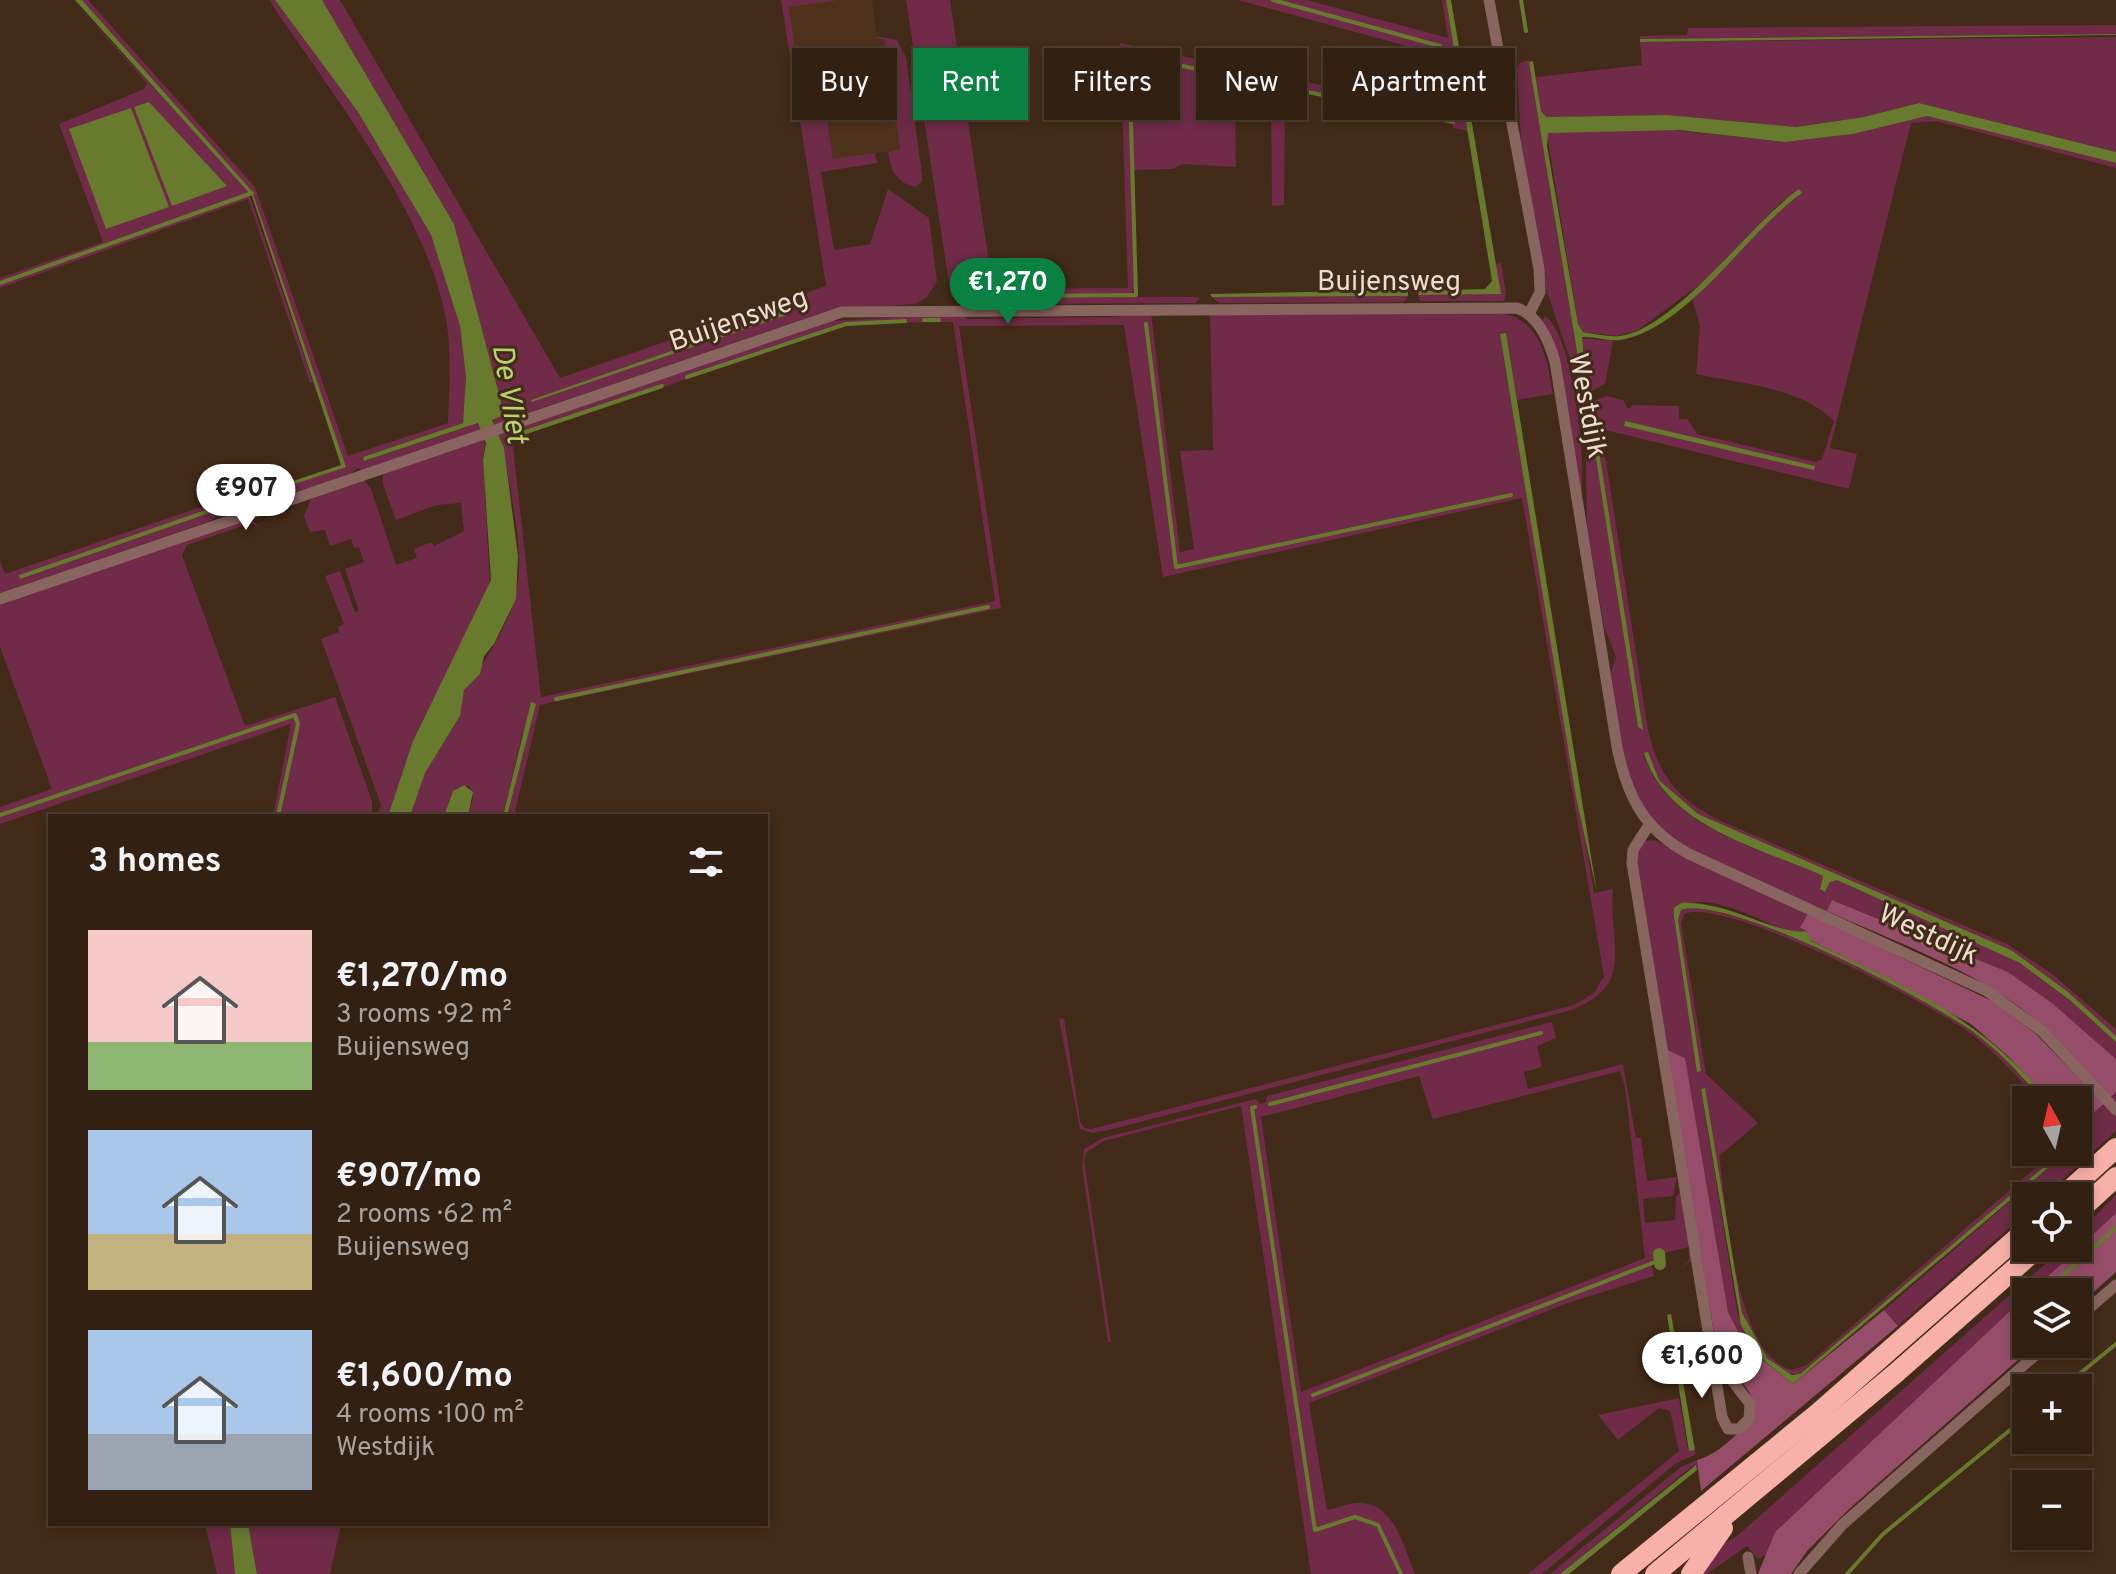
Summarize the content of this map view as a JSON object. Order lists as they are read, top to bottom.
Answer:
{
  "streets": {
    "street": ["Buijensweg", "Westdijk"]
  },
  "crossings": [
    ["Buijensweg", "Westdijk"]
  ],
  "water": ["De Vliet"],
  "north": "top",
  "page": {
    "chip": [
      "Buy",
      "Rent",
      "Filters",
      "New",
      "Apartment"
    ],
    "price": ["€1,270", "€907", "€1,600"],
    "heading": "3 homes",
    "list": [
      {
        "name": "€1,270/mo",
        "note": "3 rooms · 92 m² · Buijensweg"
      },
      {
        "name": "€907/mo",
        "note": "2 rooms · 62 m² · Buijensweg"
      },
      {
        "name": "€1,600/mo",
        "note": "4 rooms · 100 m² · Westdijk"
      }
    ],
    "map_buttons": ["+", "−"]
  }
}
